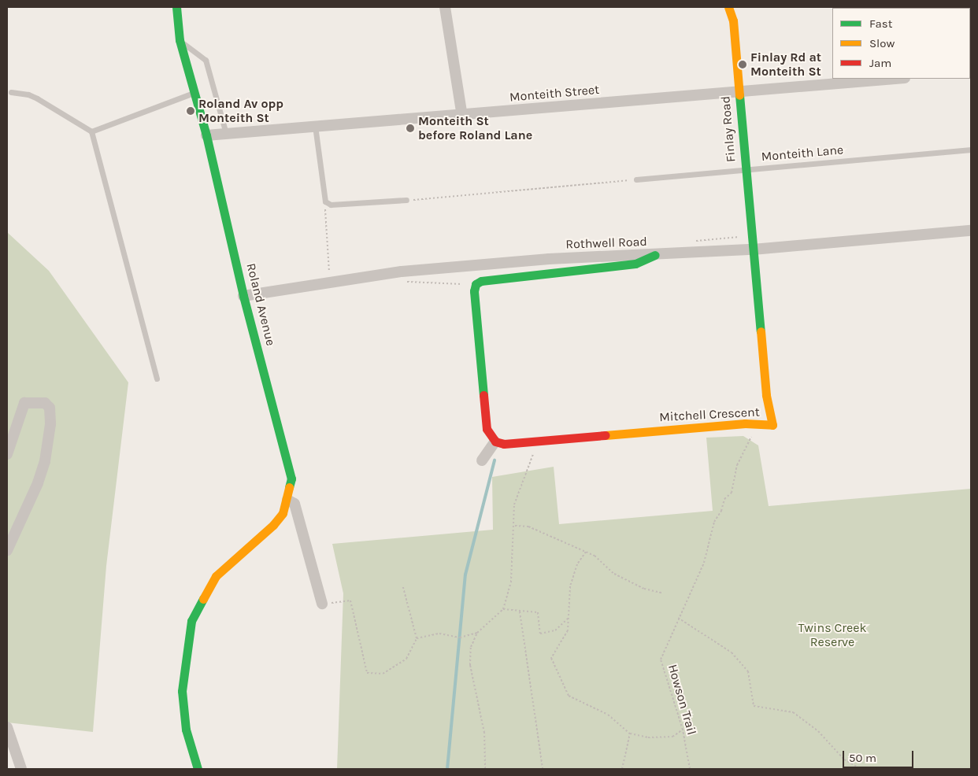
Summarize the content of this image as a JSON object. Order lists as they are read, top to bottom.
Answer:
{
  "streets": {
    "street": [
      "Monteith Street",
      "Finlay Road",
      "Rothwell Road",
      "Roland Avenue",
      "Mitchell Crescent"
    ],
    "lane": ["Monteith Lane"],
    "path": ["Howson Trail"]
  },
  "crossings": [
    ["Monteith Street", "Finlay Road"],
    ["Monteith Street", "Roland Avenue"],
    ["Finlay Road", "Monteith Lane"],
    ["Finlay Road", "Rothwell Road"],
    ["Finlay Road", "Mitchell Crescent"],
    ["Rothwell Road", "Roland Avenue"],
    ["Rothwell Road", "Mitchell Crescent"],
    ["Mitchell Crescent", "Howson Trail"]
  ],
  "parks": ["Twins Creek Reserve"],
  "places": ["Finlay Rd at Monteith St", "Roland Av opp Monteith St", "Monteith St before Roland Lane"],
  "legend": ["Fast", "Slow", "Jam"],
  "scale_bar": "50 m"
}
